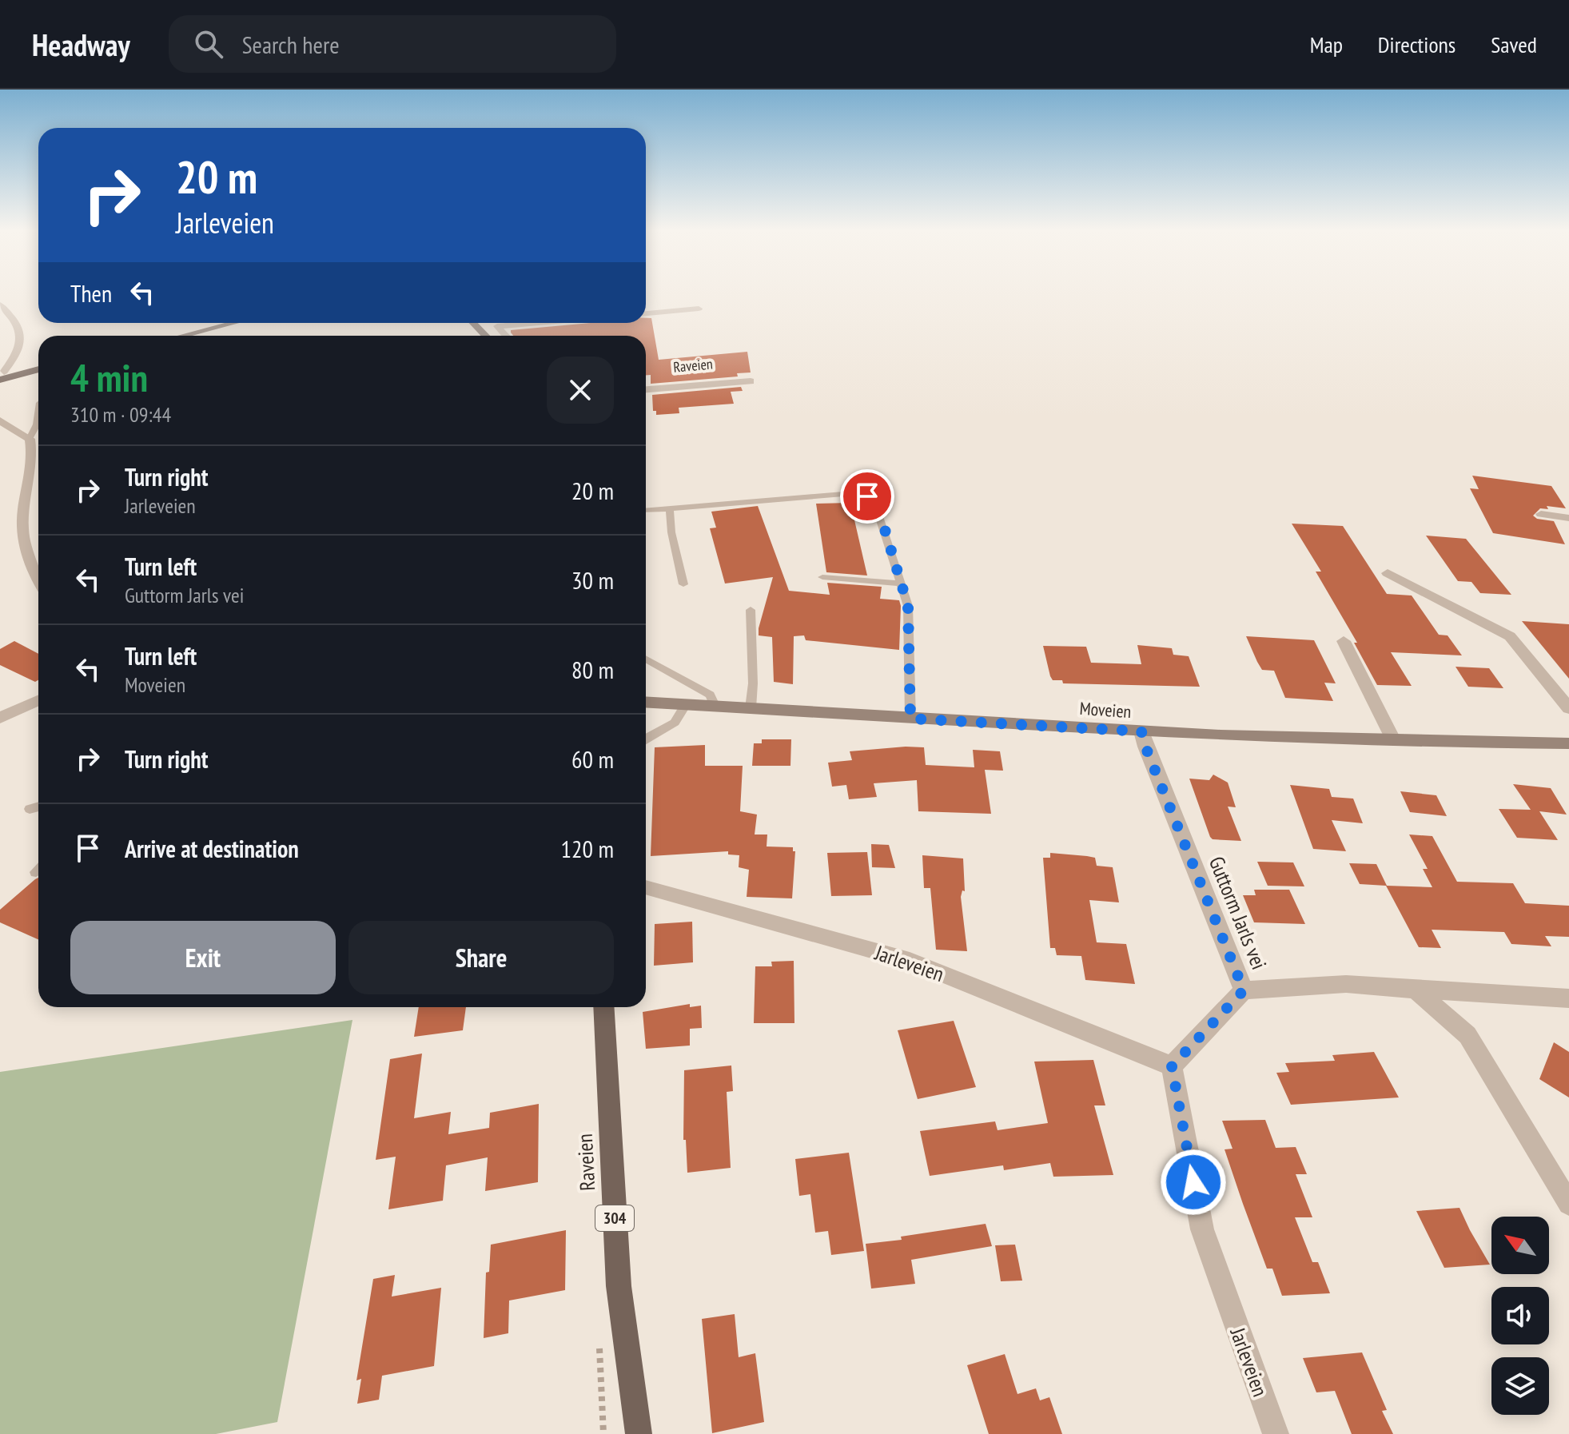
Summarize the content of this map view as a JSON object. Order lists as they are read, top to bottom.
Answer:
{
  "streets": {
    "main road": ["Raveien", "304"],
    "street": ["Moveien", "Guttorm Jarls vei", "Jarleveien"]
  },
  "crossings": [
    ["Moveien", "Guttorm Jarls vei"]
  ],
  "north": "top left",
  "page": {
    "header": "Headway",
    "search": "Search here",
    "nav": ["Map", "Directions", "Saved"],
    "turn": ["20 m", "Jarleveien"],
    "then": "Then",
    "heading": ["4 min", "310 m · 09:44"],
    "list": [
      {
        "name": "Turn right",
        "note": "Jarleveien",
        "value": "20 m"
      },
      {
        "name": "Turn left",
        "note": "Guttorm Jarls vei",
        "value": "30 m"
      },
      {
        "name": "Turn left",
        "note": "Moveien",
        "value": "80 m"
      },
      {
        "name": "Turn right",
        "value": "60 m"
      },
      {
        "name": "Arrive at destination",
        "value": "120 m"
      }
    ],
    "buttons": ["Exit", "Share"]
  }
}
